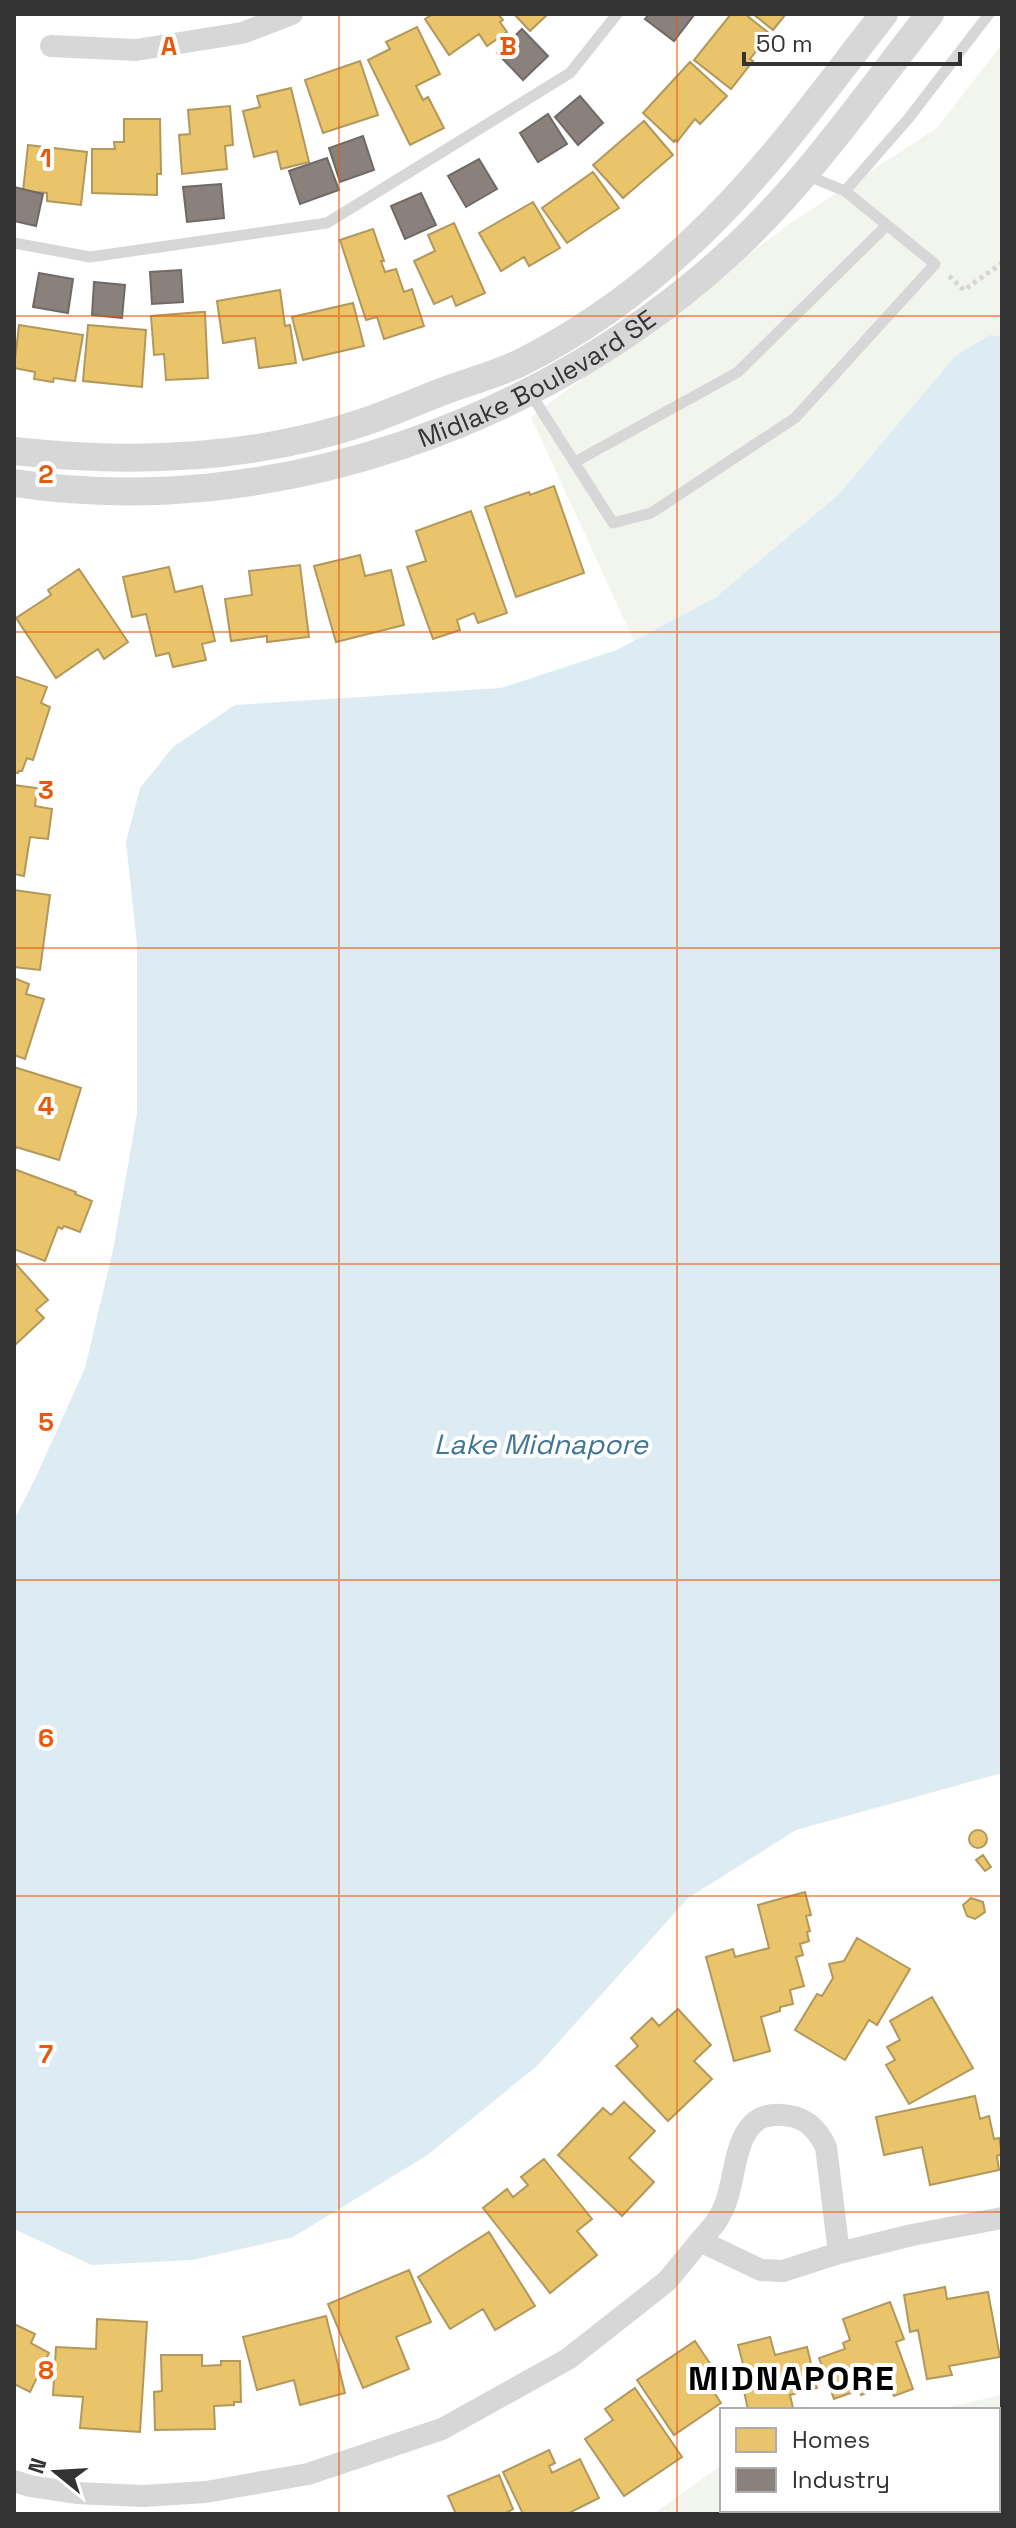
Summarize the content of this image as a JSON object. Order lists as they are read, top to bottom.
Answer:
{
  "streets": {
    "street": ["Midlake Boulevard SE"]
  },
  "districts": ["MIDNAPORE"],
  "water": ["Lake Midnapore"],
  "legend": ["Homes", "Industry"],
  "scale_bar": "50 m",
  "north": "left",
  "grid": {
    "columns": ["A", "B"],
    "rows": [
      "1",
      "2",
      "3",
      "4",
      "5",
      "6",
      "7",
      "8"
    ]
  }
}
